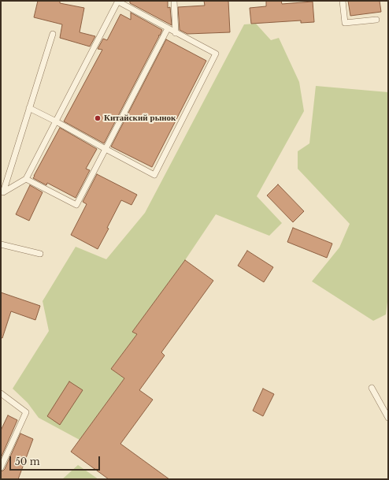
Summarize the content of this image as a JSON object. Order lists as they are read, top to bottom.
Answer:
{
  "places": ["Китайский рынок"],
  "scale_bar": "50 m"
}
